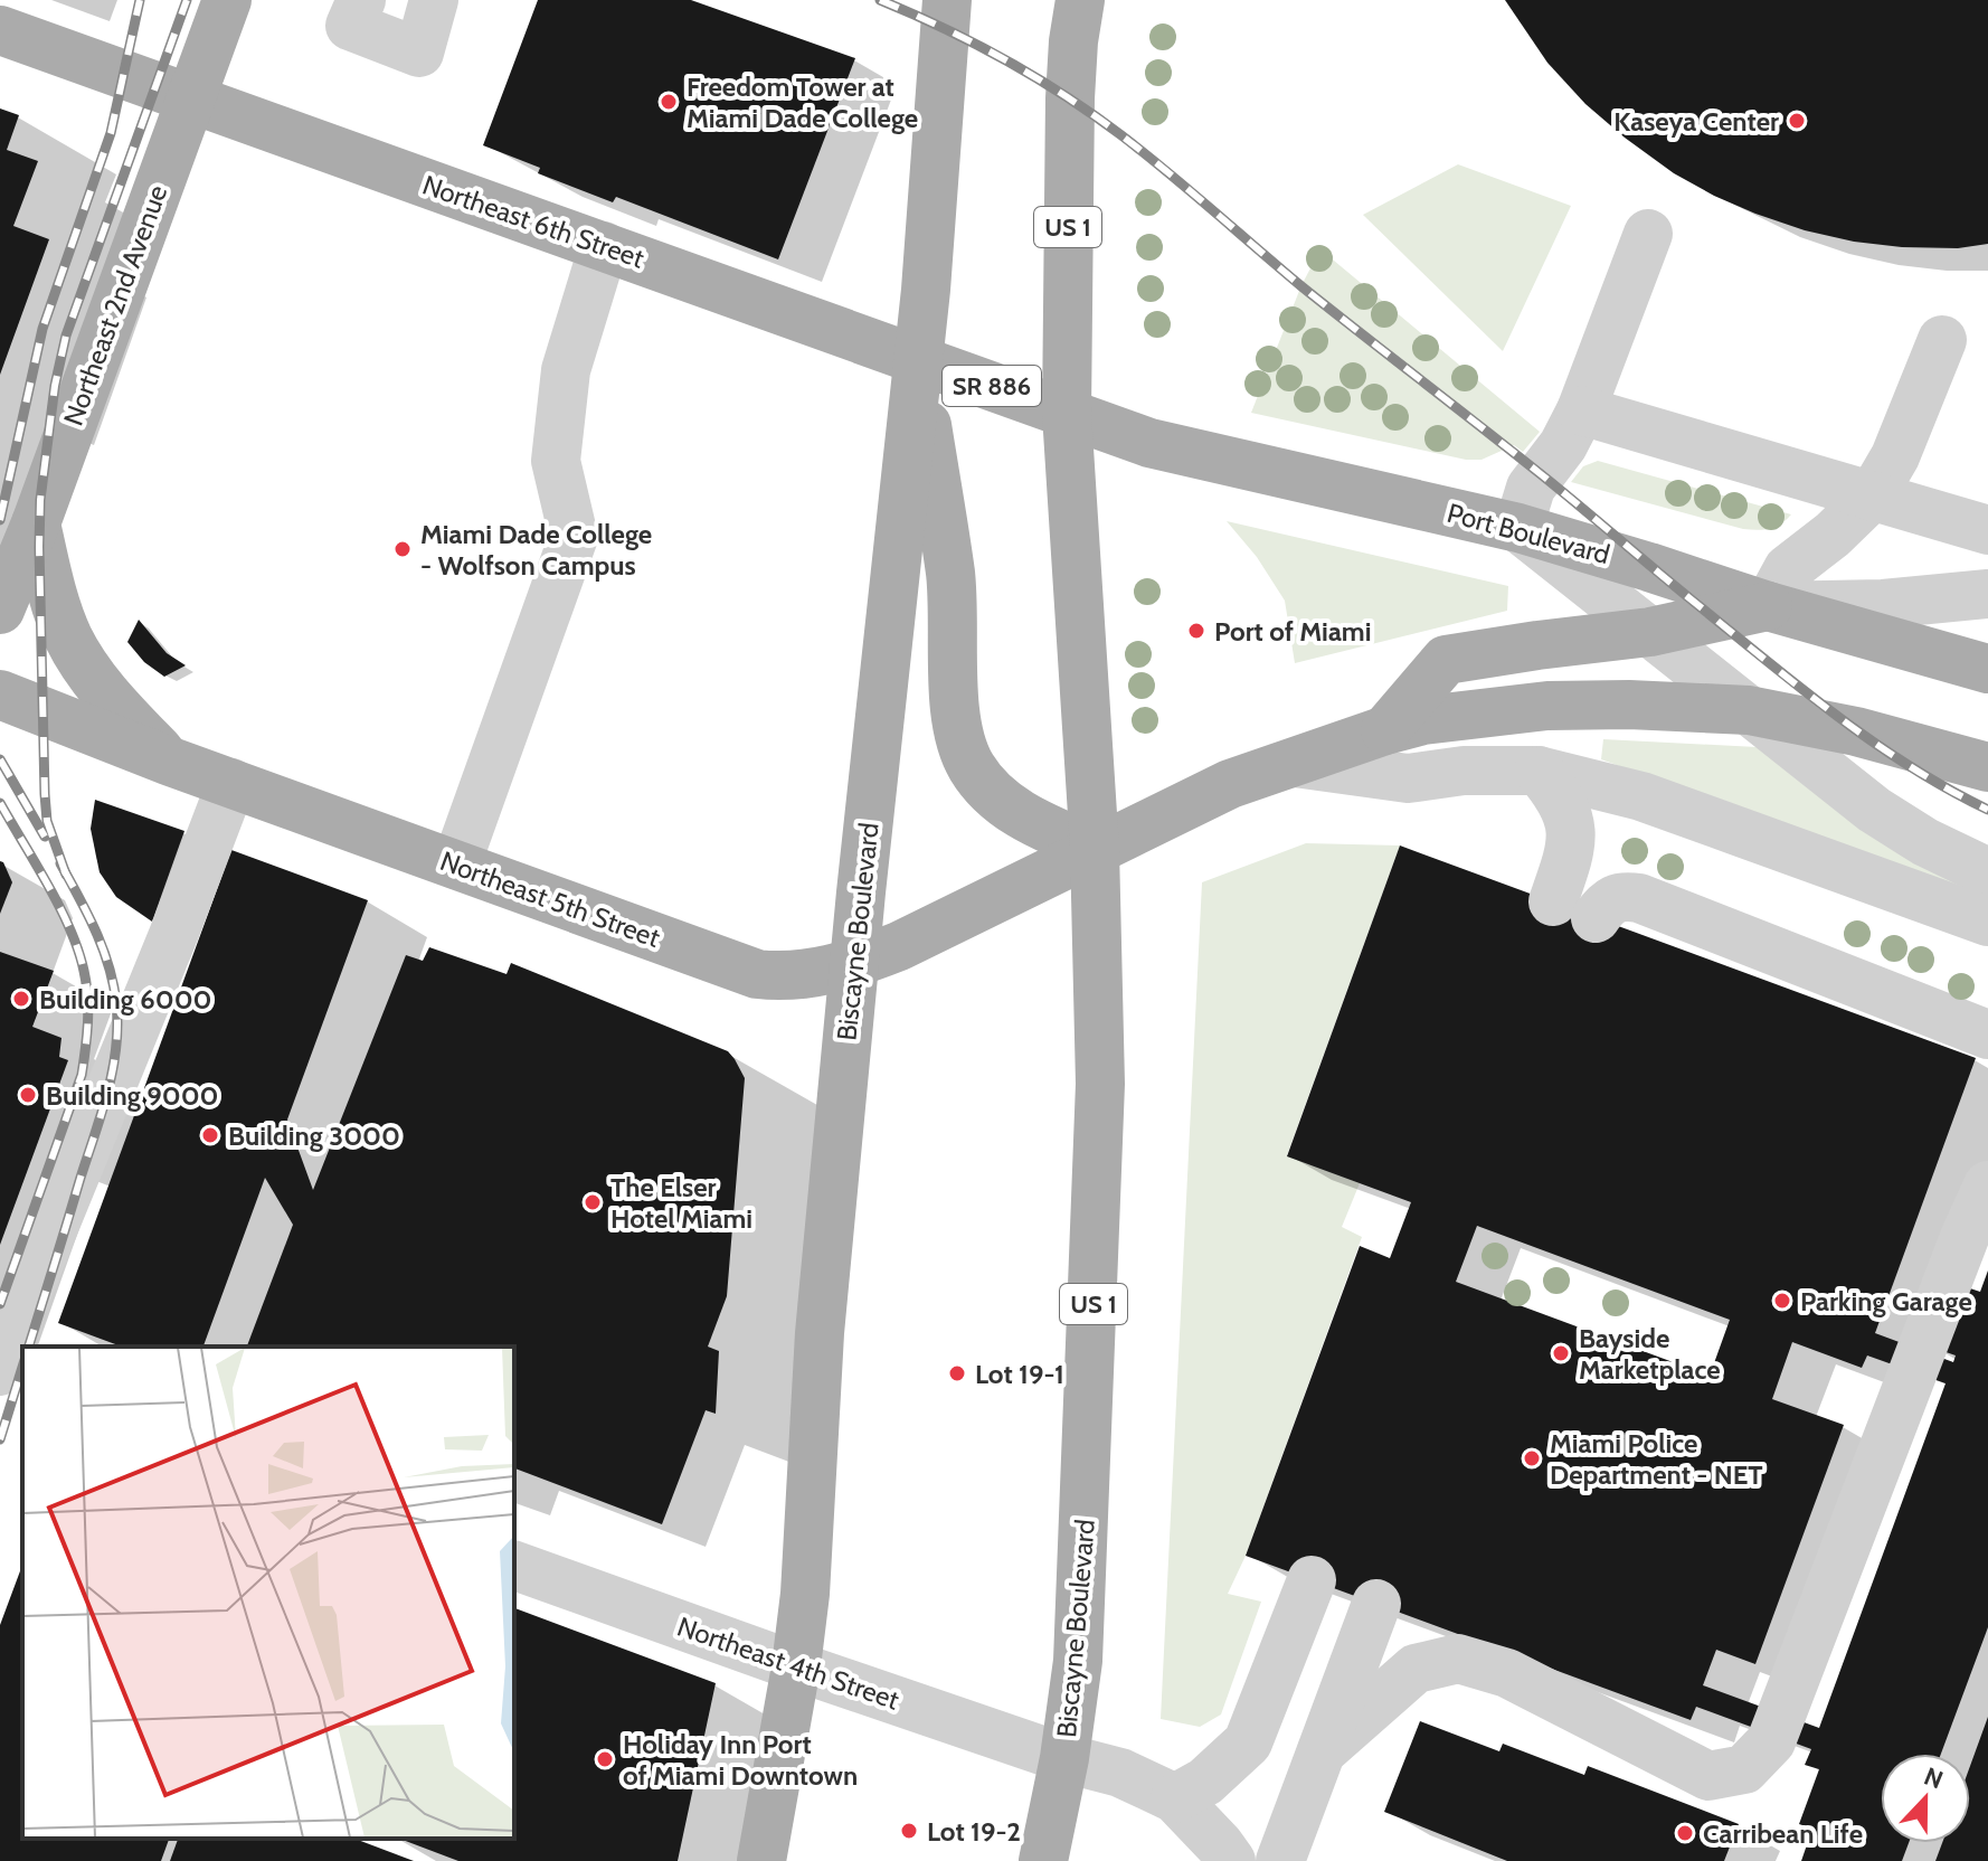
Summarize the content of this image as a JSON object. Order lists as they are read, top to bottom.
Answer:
{
  "streets": {
    "main road": [
      "Northeast 6th Street",
      "US 1",
      "Northeast 2nd Avenue",
      "SR 886",
      "Port Boulevard",
      "Northeast 5th Street",
      "Biscayne Boulevard"
    ],
    "street": ["Northeast 4th Street"]
  },
  "crossings": [
    ["Northeast 6th Street", "Northeast 2nd Avenue"],
    ["Northeast 6th Street", "Port Boulevard"],
    ["Northeast 6th Street", "Biscayne Boulevard"],
    ["Port Boulevard", "Biscayne Boulevard"],
    ["Northeast 5th Street", "Biscayne Boulevard"],
    ["Biscayne Boulevard", "Northeast 4th Street"]
  ],
  "places": [
    "Freedom Tower at Miami Dade College",
    "Kaseya Center",
    "Miami Dade College - Wolfson Campus",
    "Port of Miami",
    "Building 6000",
    "Building 9000",
    "Building 3000",
    "The Elser Hotel Miami",
    "Parking Garage",
    "Bayside Marketplace",
    "Lot 19-1",
    "Miami Police Department - NET",
    "Holiday Inn Port of Miami Downtown",
    "Lot 19-2",
    "Carribean Life"
  ],
  "north": "top"
}
